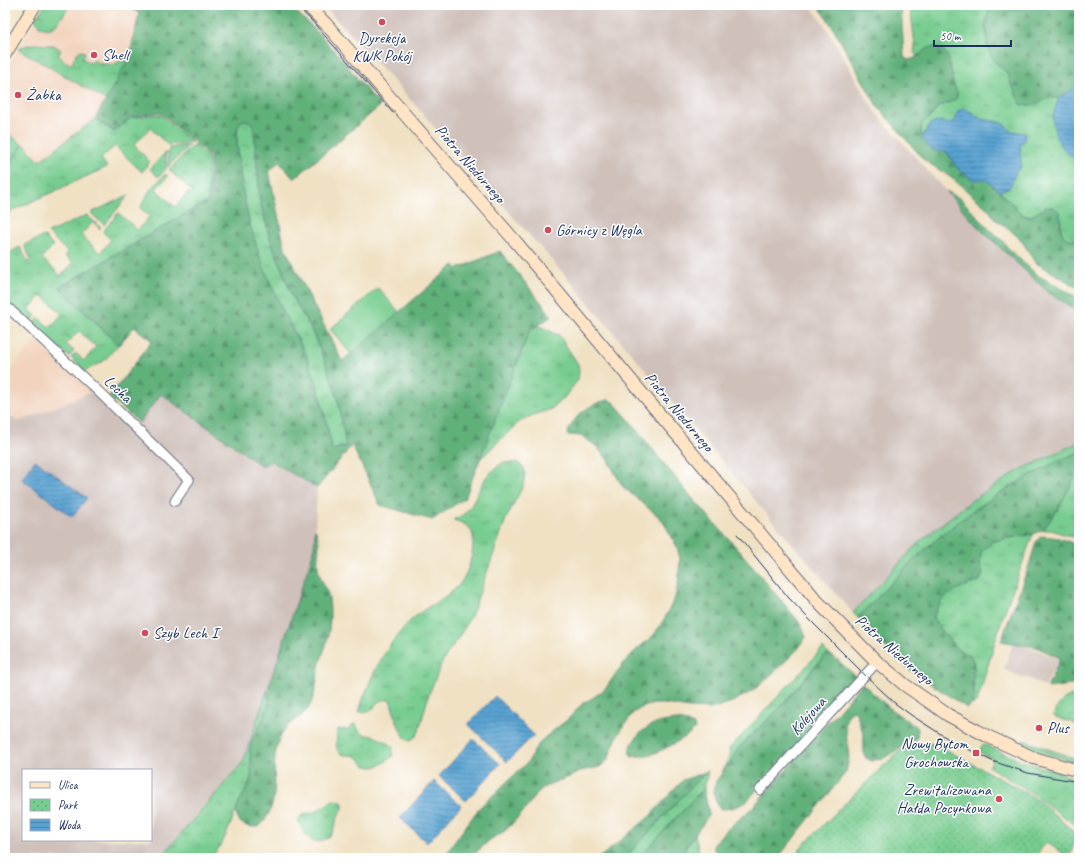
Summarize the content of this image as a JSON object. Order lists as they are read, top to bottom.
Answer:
{
  "streets": {
    "street": ["Piotra Niedurnego", "Lecha", "Kolejowa"]
  },
  "crossings": [
    ["Piotra Niedurnego", "Kolejowa"]
  ],
  "places": {
    "other": [
      "Dyrekcja KWK Pokój",
      "Shell",
      "Żabka",
      "Górnicy z Węgla",
      "Szyb Lech I",
      "Plus",
      "Zrewitalizowana Hałda Pocynkowa"
    ],
    "transit": ["Nowy Bytom Grochowska"]
  },
  "legend": ["Ulica", "Park", "Woda"],
  "scale_bar": "50 m"
}
